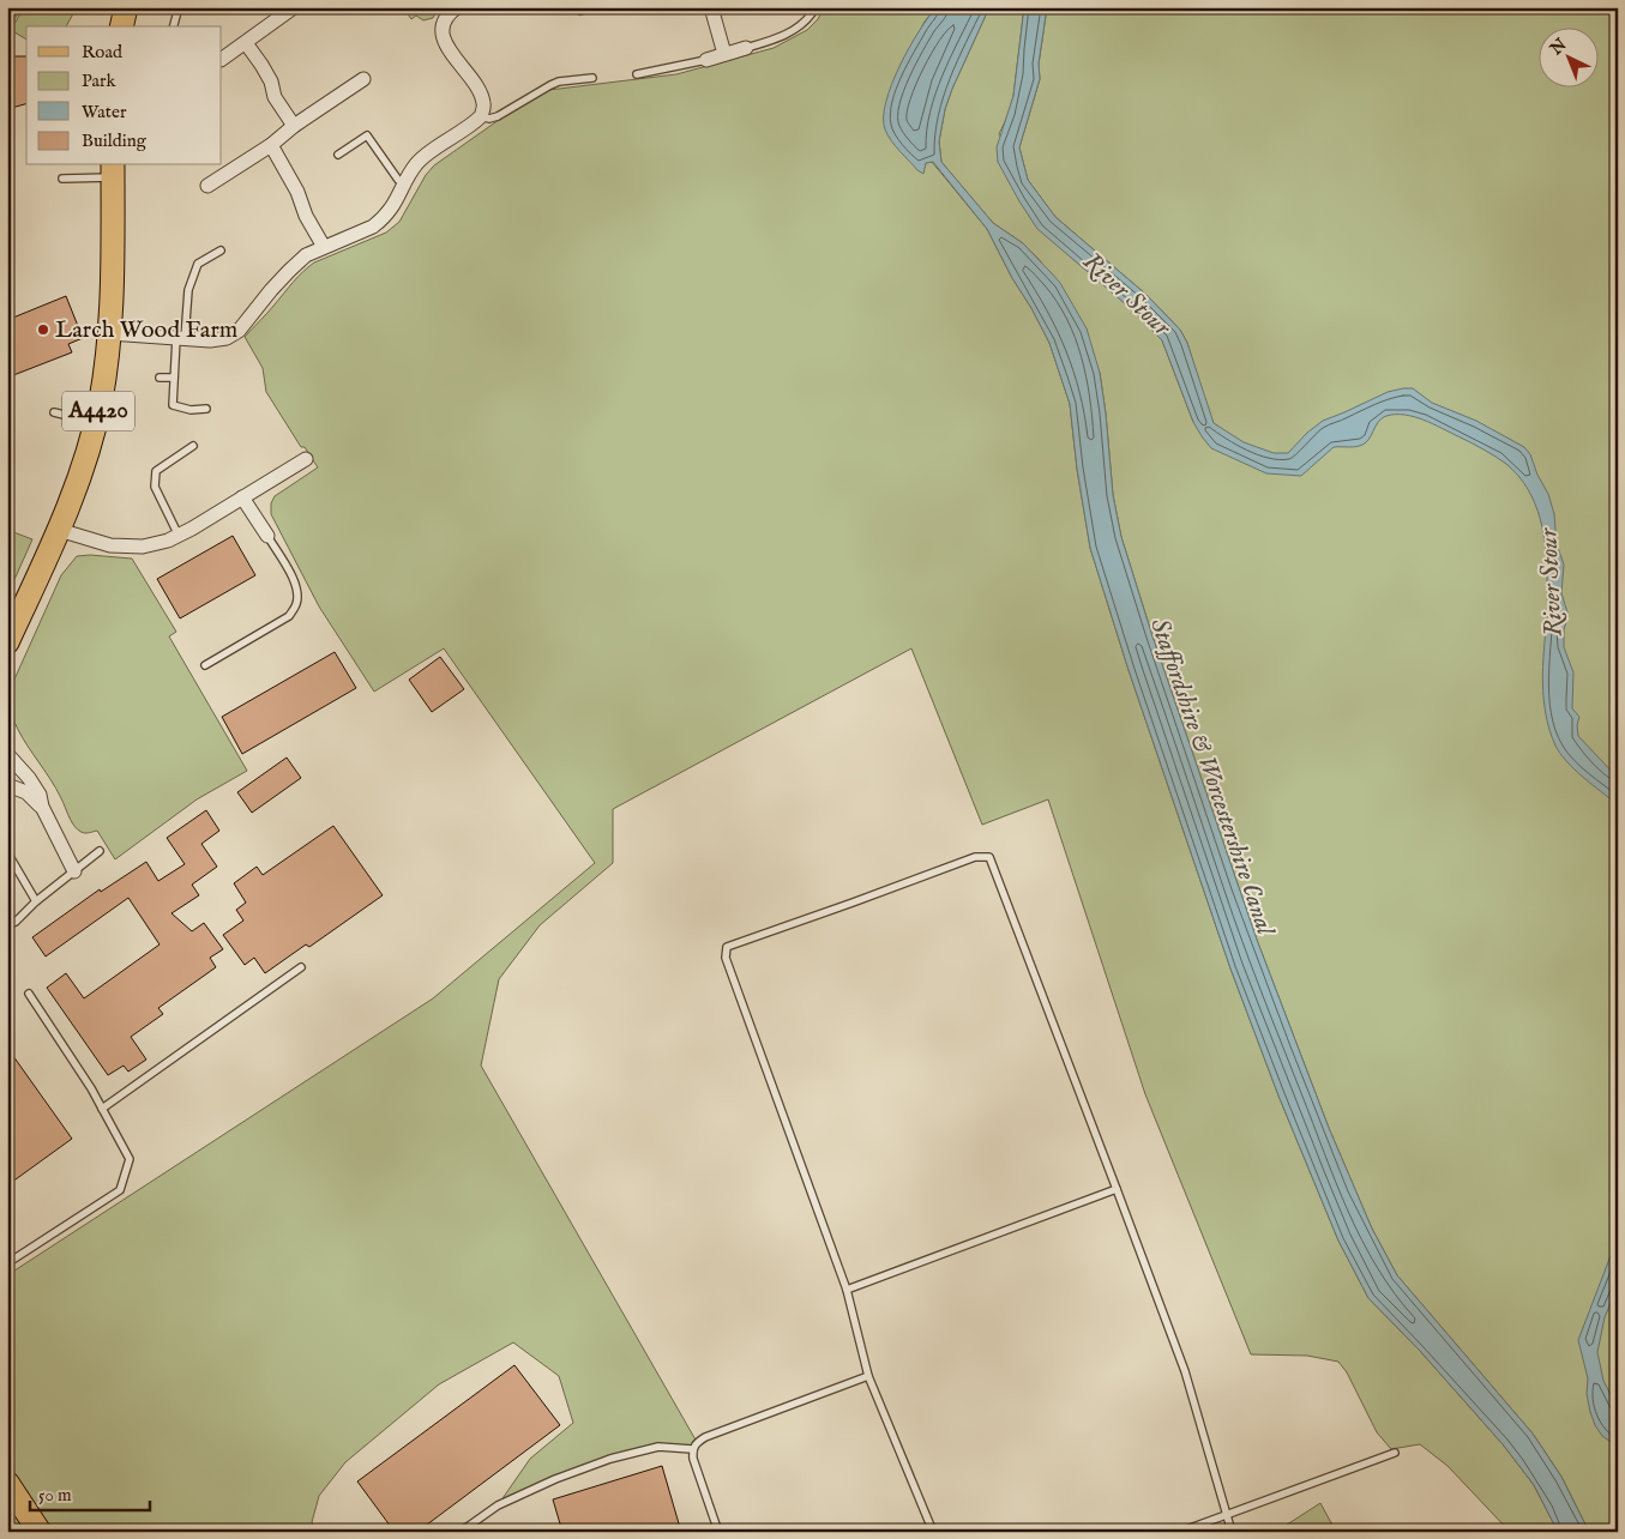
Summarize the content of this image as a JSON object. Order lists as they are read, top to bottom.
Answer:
{
  "streets": {
    "main road": ["A4420"]
  },
  "water": ["River Stour", "Staffordshire & Worcestershire Canal"],
  "places": ["Larch Wood Farm"],
  "legend": [
    "Road",
    "Park",
    "Water",
    "Building"
  ],
  "scale_bar": "50 m",
  "north": "top left"
}
